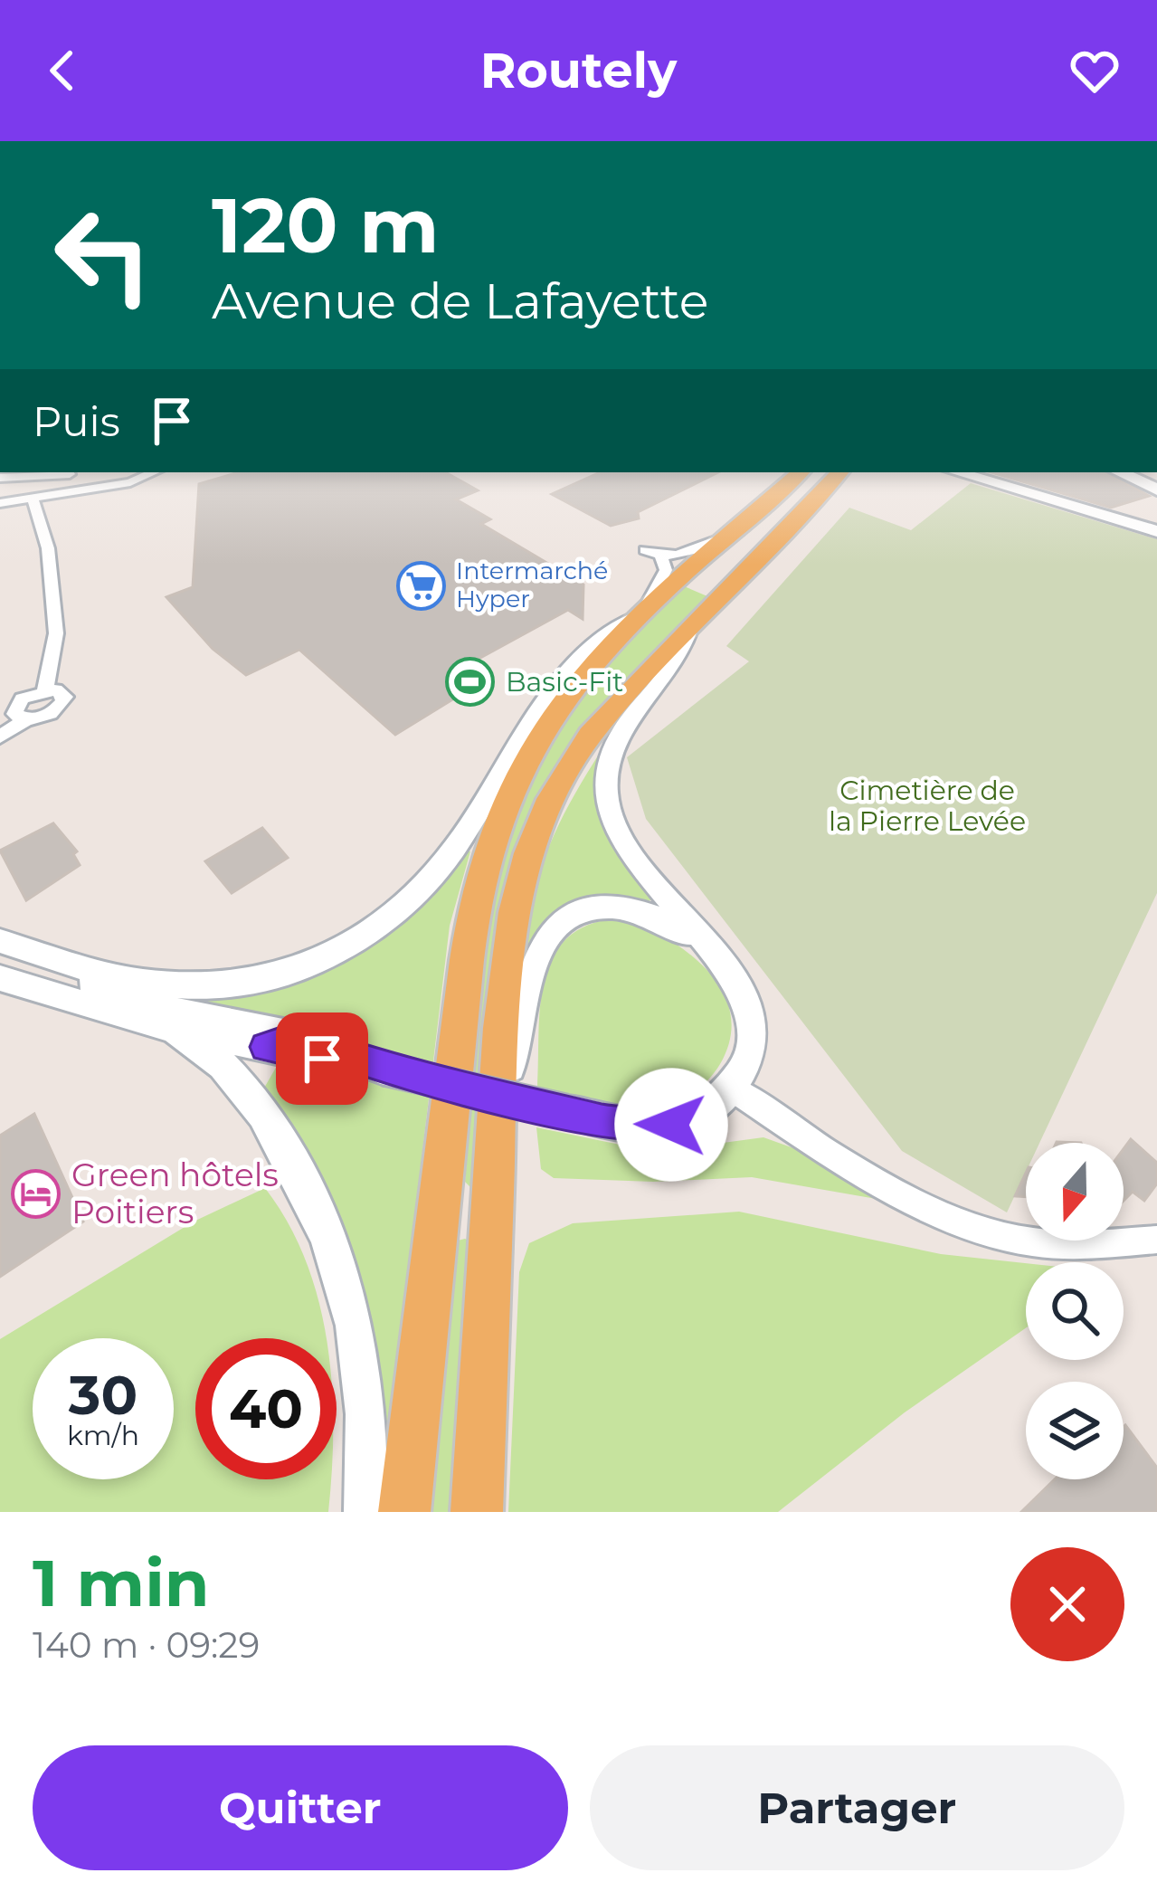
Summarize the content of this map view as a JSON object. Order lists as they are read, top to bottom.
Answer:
{
  "parks": ["Cimetière de la Pierre Levée"],
  "places": {
    "supermarket": ["Intermarché Hyper"],
    "sports": ["Basic-Fit"],
    "hotel": ["Green hôtels Poitiers"]
  },
  "north": "bottom",
  "page": {
    "header": "Routely",
    "turn": ["120 m", "Avenue de Lafayette"],
    "then": "Puis",
    "speed": "30 km/h",
    "limit": "40",
    "heading": ["1 min", "140 m · 09:29"],
    "buttons": ["Quitter", "Partager"]
  }
}
